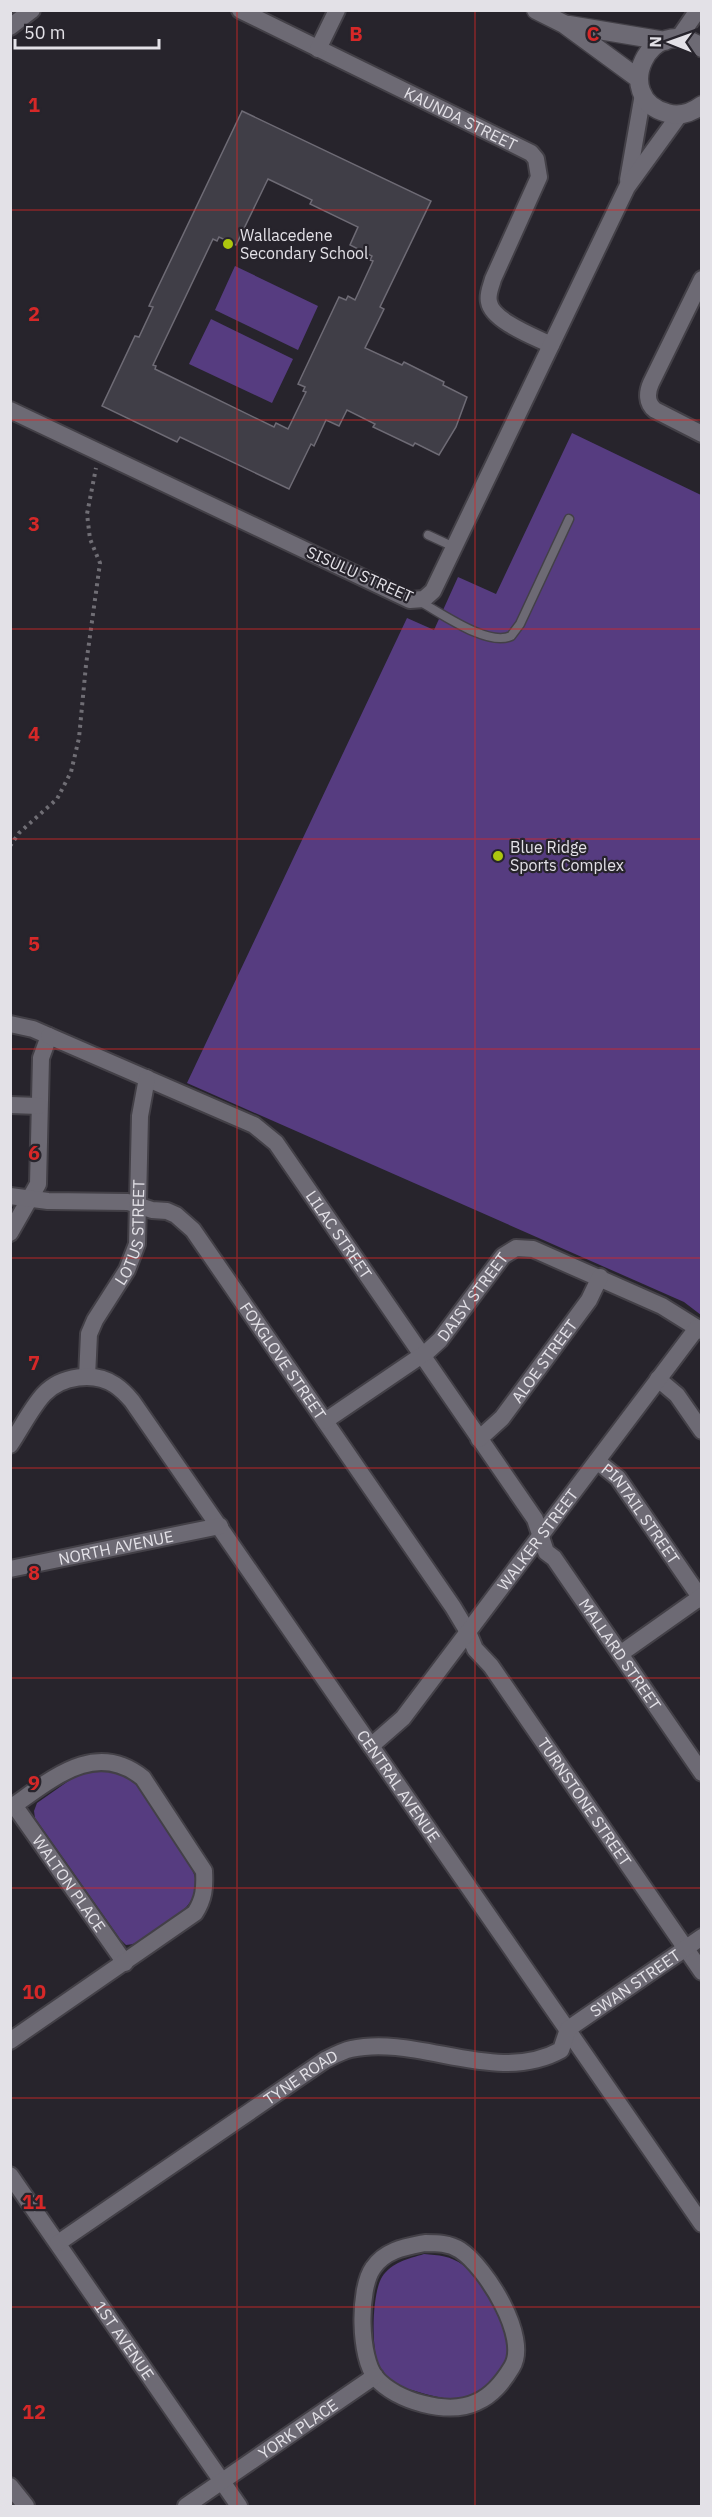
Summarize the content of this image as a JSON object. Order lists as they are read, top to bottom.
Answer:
{
  "streets": {
    "street": [
      "KAUNDA STREET",
      "SISULU STREET",
      "LOTUS STREET",
      "LILAC STREET",
      "DAISY STREET",
      "FOXGLOVE STREET",
      "ALOE STREET",
      "PINTAIL STREET",
      "WALKER STREET",
      "NORTH AVENUE",
      "MALLARD STREET",
      "CENTRAL AVENUE",
      "TURNSTONE STREET",
      "WALTON PLACE",
      "SWAN STREET",
      "TYNE ROAD",
      "1ST AVENUE",
      "YORK PLACE"
    ]
  },
  "crossings": [
    ["KAUNDA STREET", "SISULU STREET"],
    ["LOTUS STREET", "LILAC STREET"],
    ["LOTUS STREET", "FOXGLOVE STREET"],
    ["LOTUS STREET", "CENTRAL AVENUE"],
    ["LILAC STREET", "DAISY STREET"],
    ["LILAC STREET", "ALOE STREET"],
    ["LILAC STREET", "WALKER STREET"],
    ["LILAC STREET", "MALLARD STREET"],
    ["DAISY STREET", "FOXGLOVE STREET"],
    ["DAISY STREET", "ALOE STREET"],
    ["DAISY STREET", "WALKER STREET"],
    ["FOXGLOVE STREET", "WALKER STREET"],
    ["FOXGLOVE STREET", "TURNSTONE STREET"],
    ["PINTAIL STREET", "WALKER STREET"],
    ["WALKER STREET", "MALLARD STREET"],
    ["WALKER STREET", "CENTRAL AVENUE"],
    ["WALKER STREET", "TURNSTONE STREET"],
    ["NORTH AVENUE", "CENTRAL AVENUE"],
    ["CENTRAL AVENUE", "SWAN STREET"],
    ["CENTRAL AVENUE", "TYNE ROAD"],
    ["TURNSTONE STREET", "SWAN STREET"],
    ["SWAN STREET", "TYNE ROAD"],
    ["TYNE ROAD", "1ST AVENUE"],
    ["1ST AVENUE", "YORK PLACE"]
  ],
  "places": ["Wallacedene Secondary School", "Blue Ridge Sports Complex"],
  "scale_bar": "50 m",
  "north": "left",
  "grid": {
    "columns": ["B", "C"],
    "rows": [
      "1",
      "2",
      "3",
      "4",
      "5",
      "6",
      "7",
      "8",
      "9",
      "10",
      "11",
      "12"
    ]
  }
}
